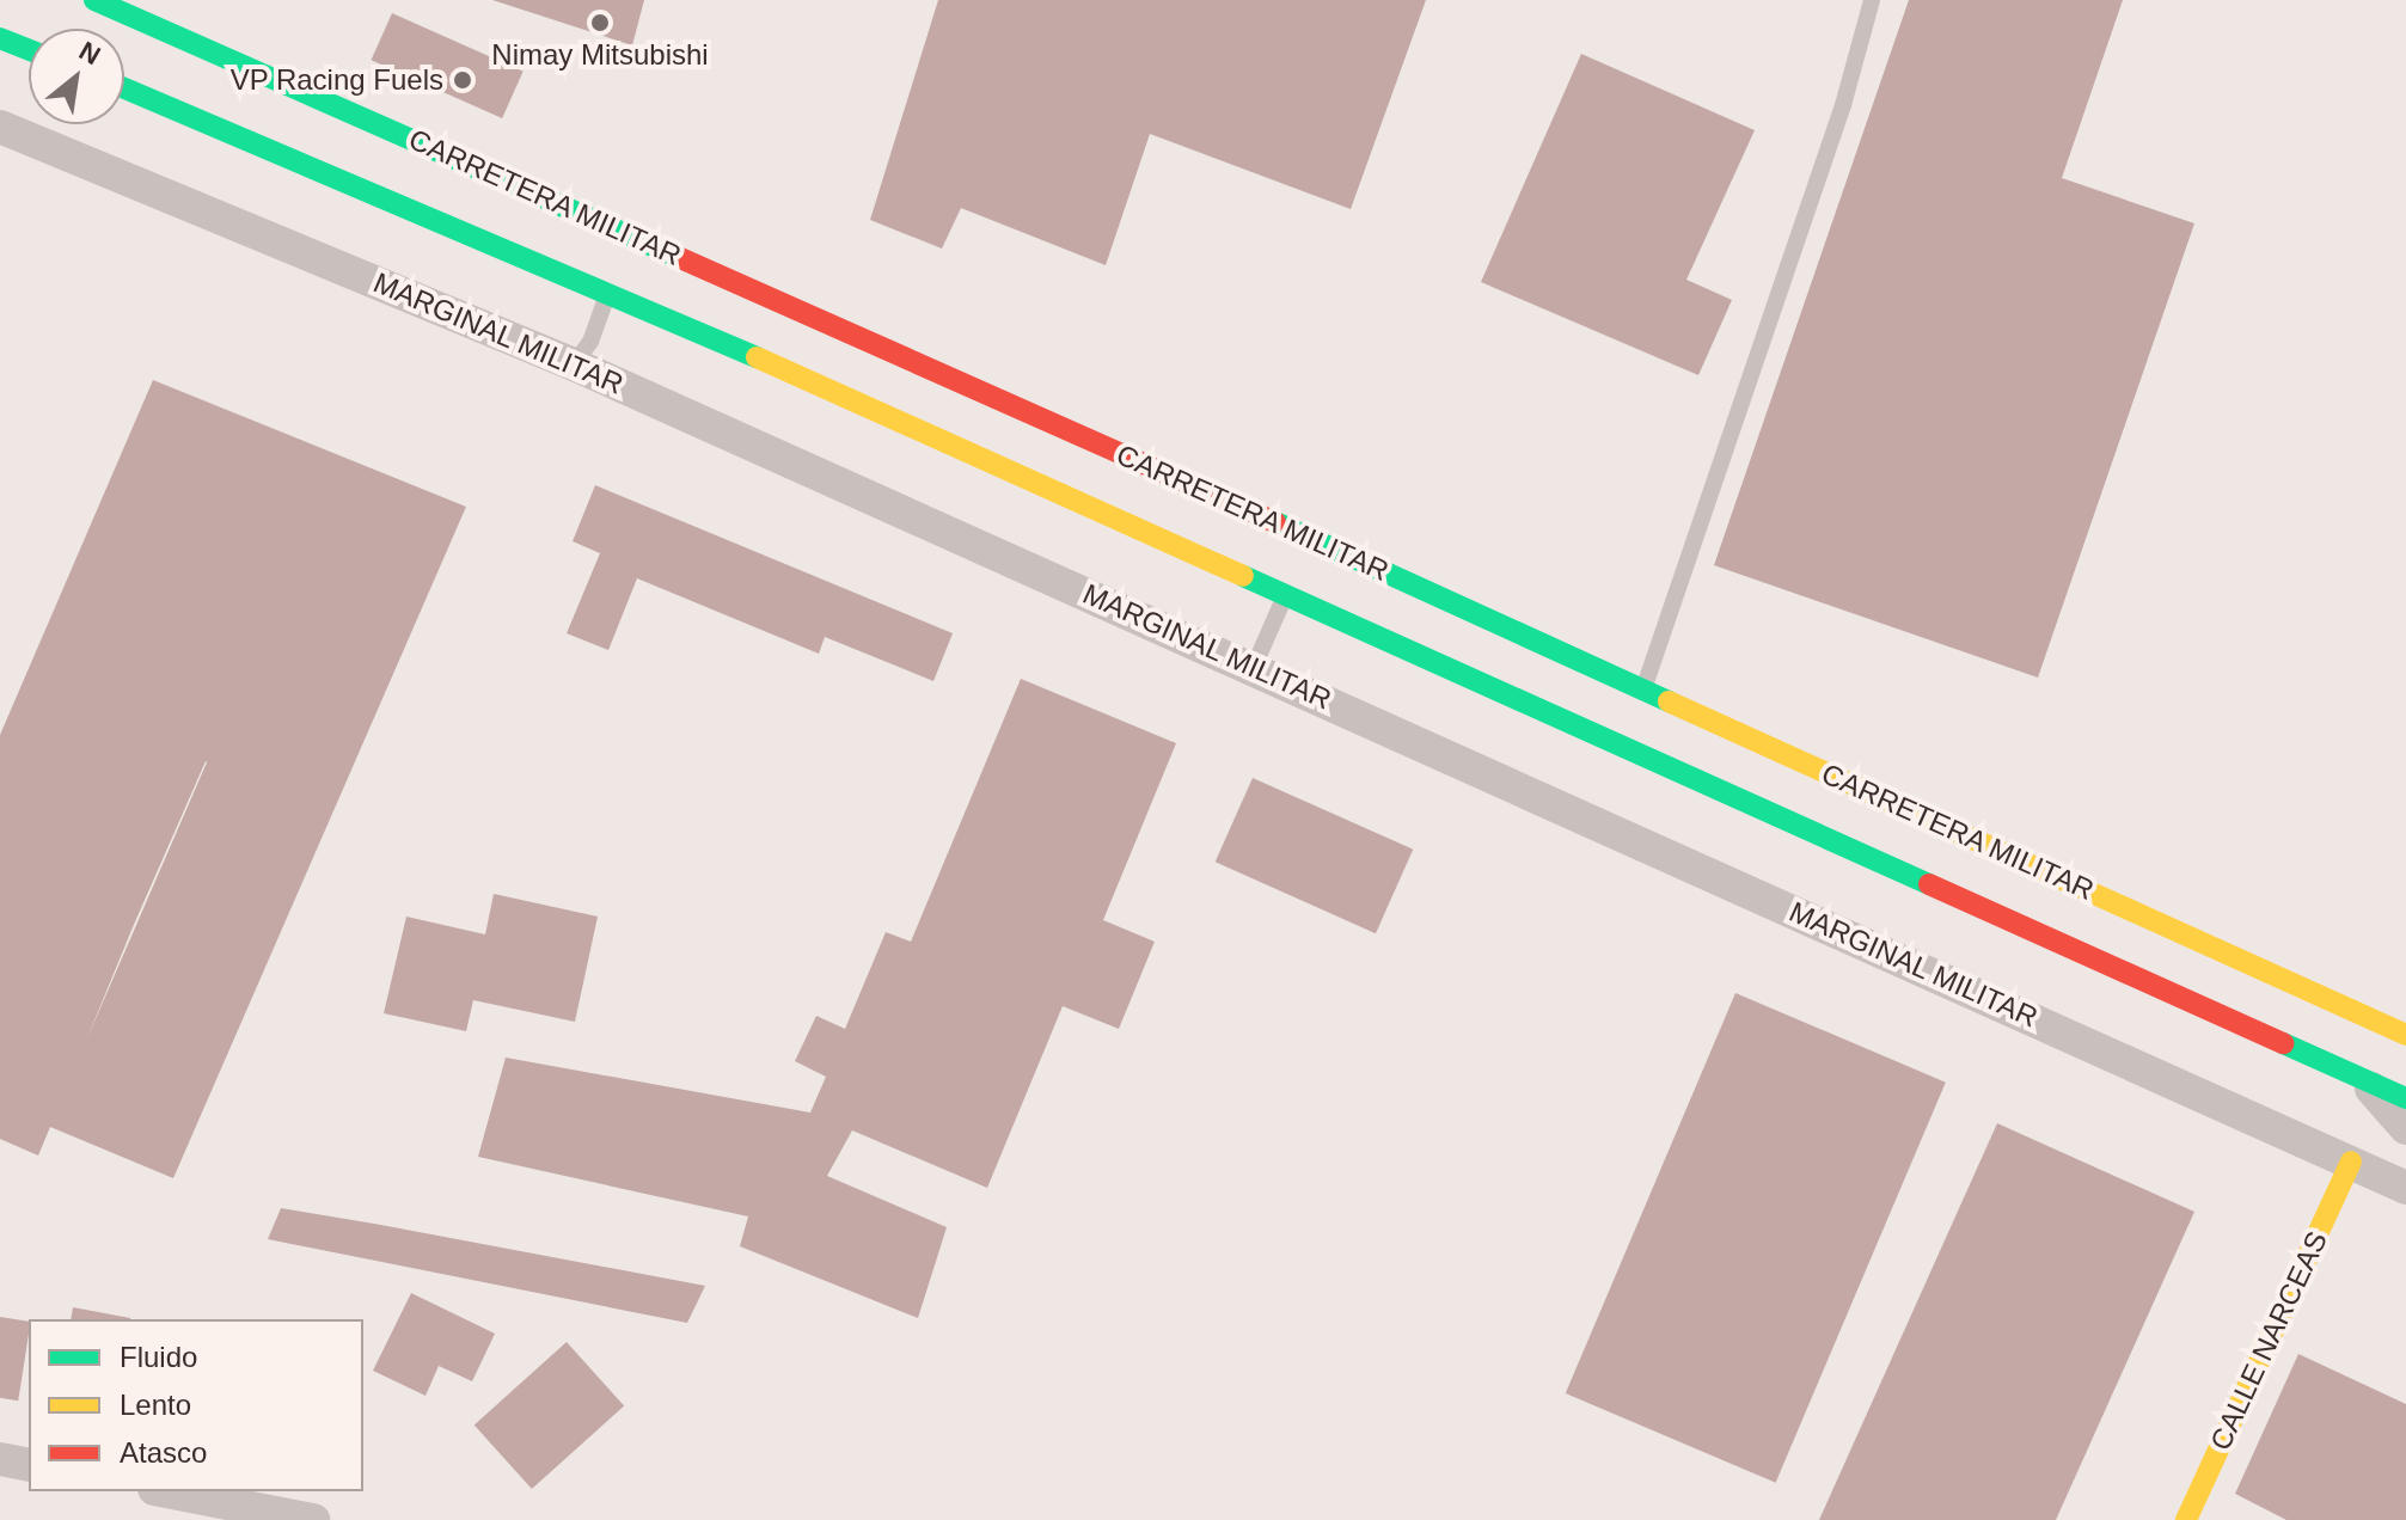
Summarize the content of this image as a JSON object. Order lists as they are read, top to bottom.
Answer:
{
  "streets": {
    "main road": ["CARRETERA MILITAR", "CALLE NARCEAS"],
    "street": ["MARGINAL MILITAR"]
  },
  "crossings": [
    ["MARGINAL MILITAR", "CALLE NARCEAS"]
  ],
  "places": ["Nimay Mitsubishi", "VP Racing Fuels"],
  "legend": ["Fluido", "Lento", "Atasco"],
  "north": "top right"
}
